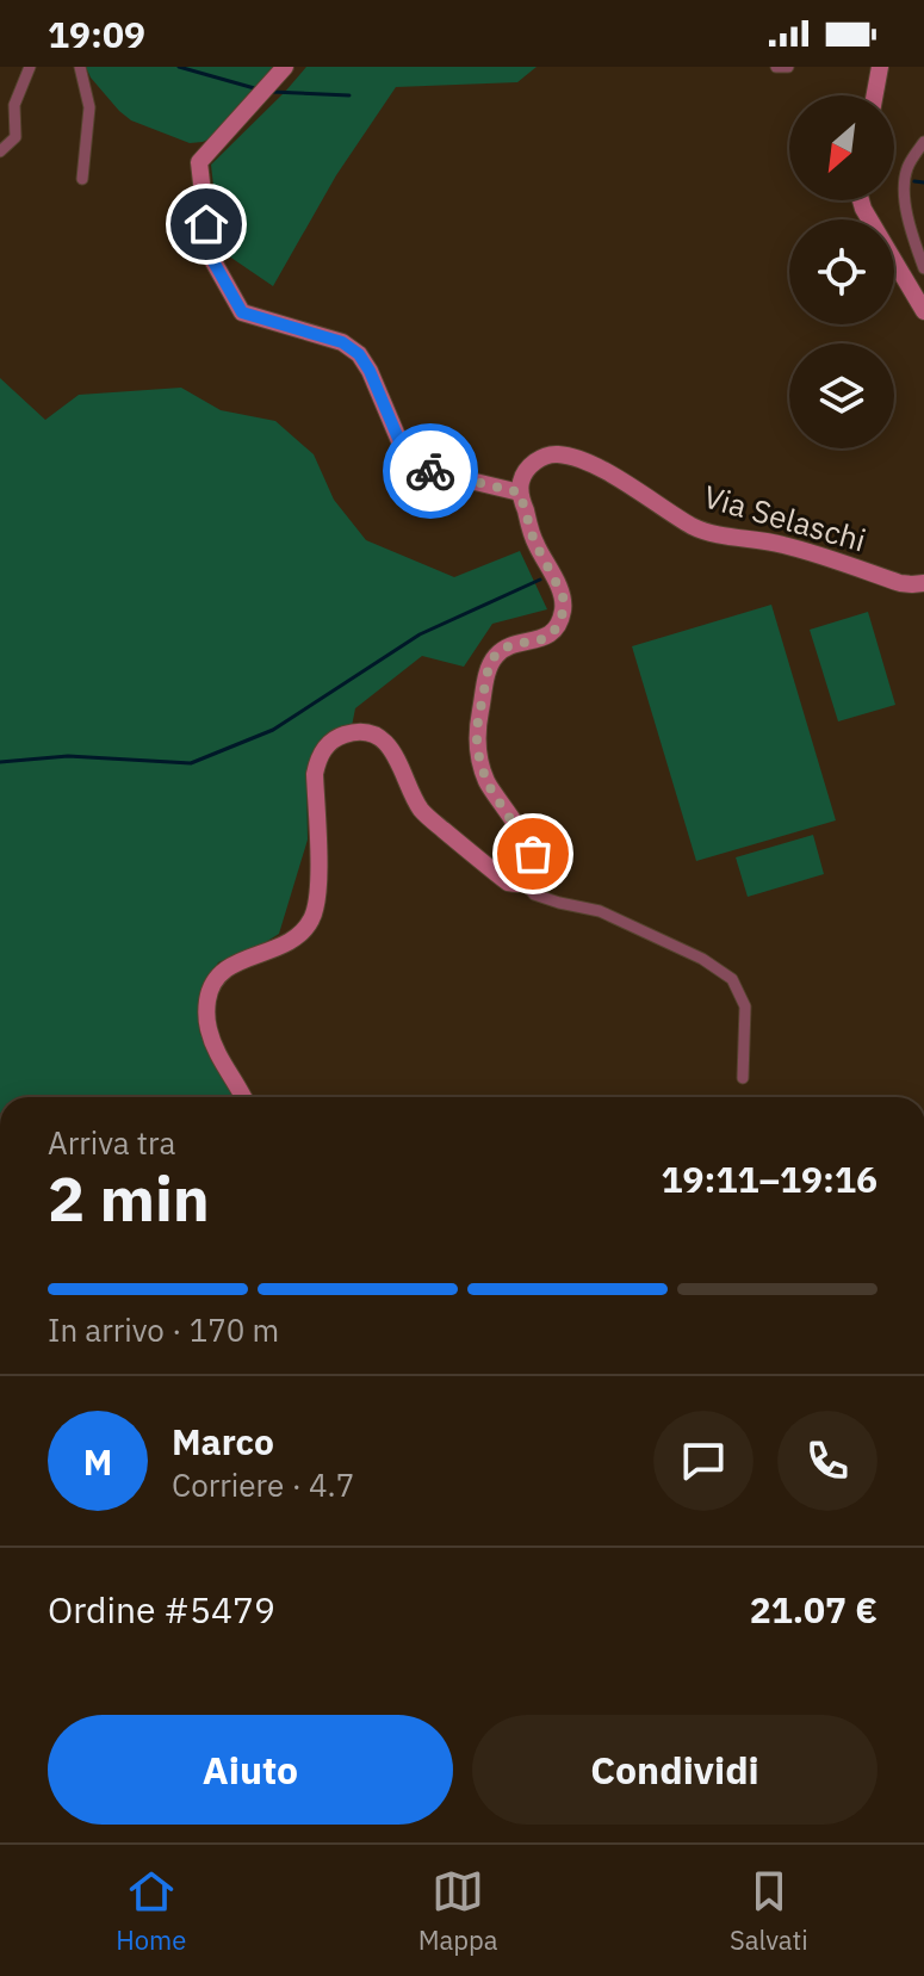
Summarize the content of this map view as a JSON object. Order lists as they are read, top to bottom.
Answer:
{
  "streets": {
    "street": ["Via Selaschi"]
  },
  "north": "bottom left",
  "page": {
    "status": "19:09",
    "heading": ["2 min", "Arriva tra", "19:11–19:16"],
    "panel": [
      "Marco",
      "Corriere · 4.7",
      "Ordine #5479",
      "21.07 €"
    ],
    "bar": "In arrivo · 170 m",
    "round": "M",
    "buttons": ["Aiuto", "Condividi"],
    "tabs": ["Home", "Mappa", "Salvati"]
  }
}
